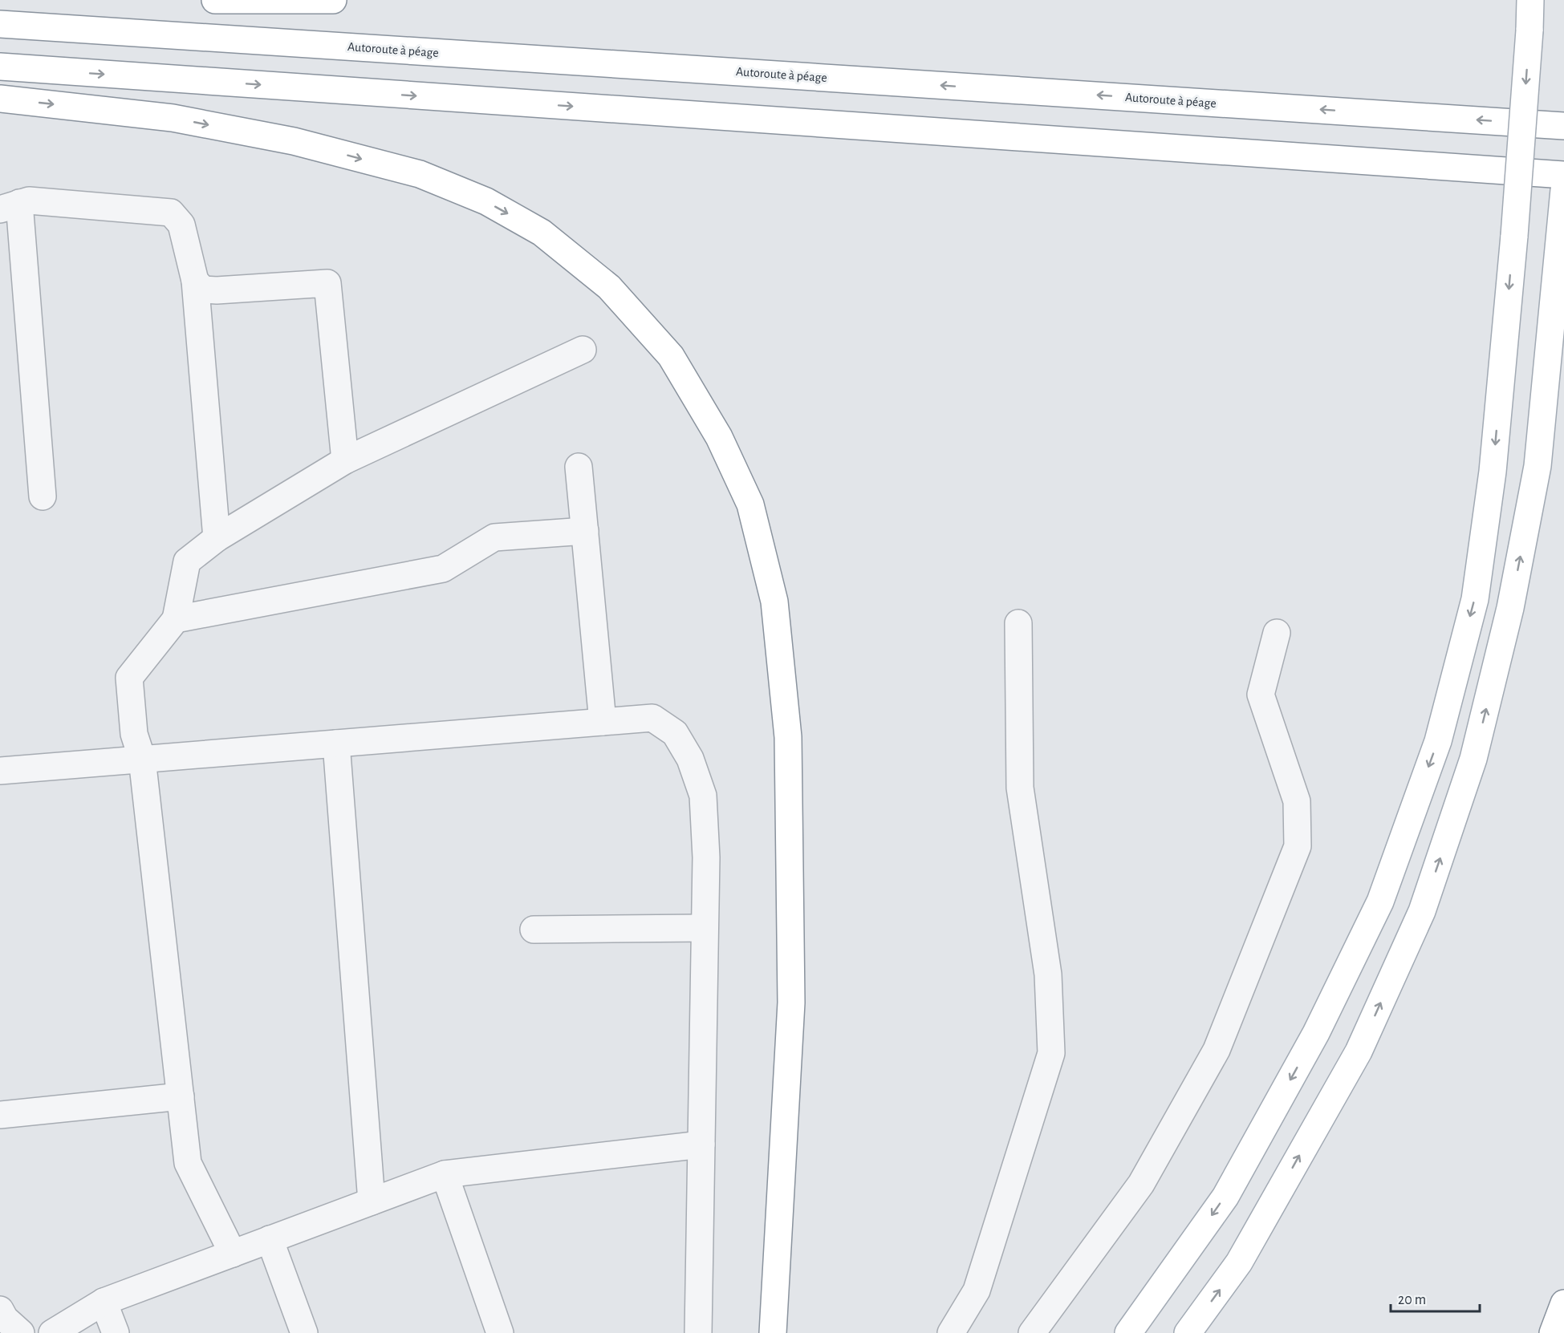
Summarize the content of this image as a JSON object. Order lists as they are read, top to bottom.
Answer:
{
  "streets": {
    "main road": ["Autoroute à péage"]
  },
  "scale_bar": "20 m"
}
